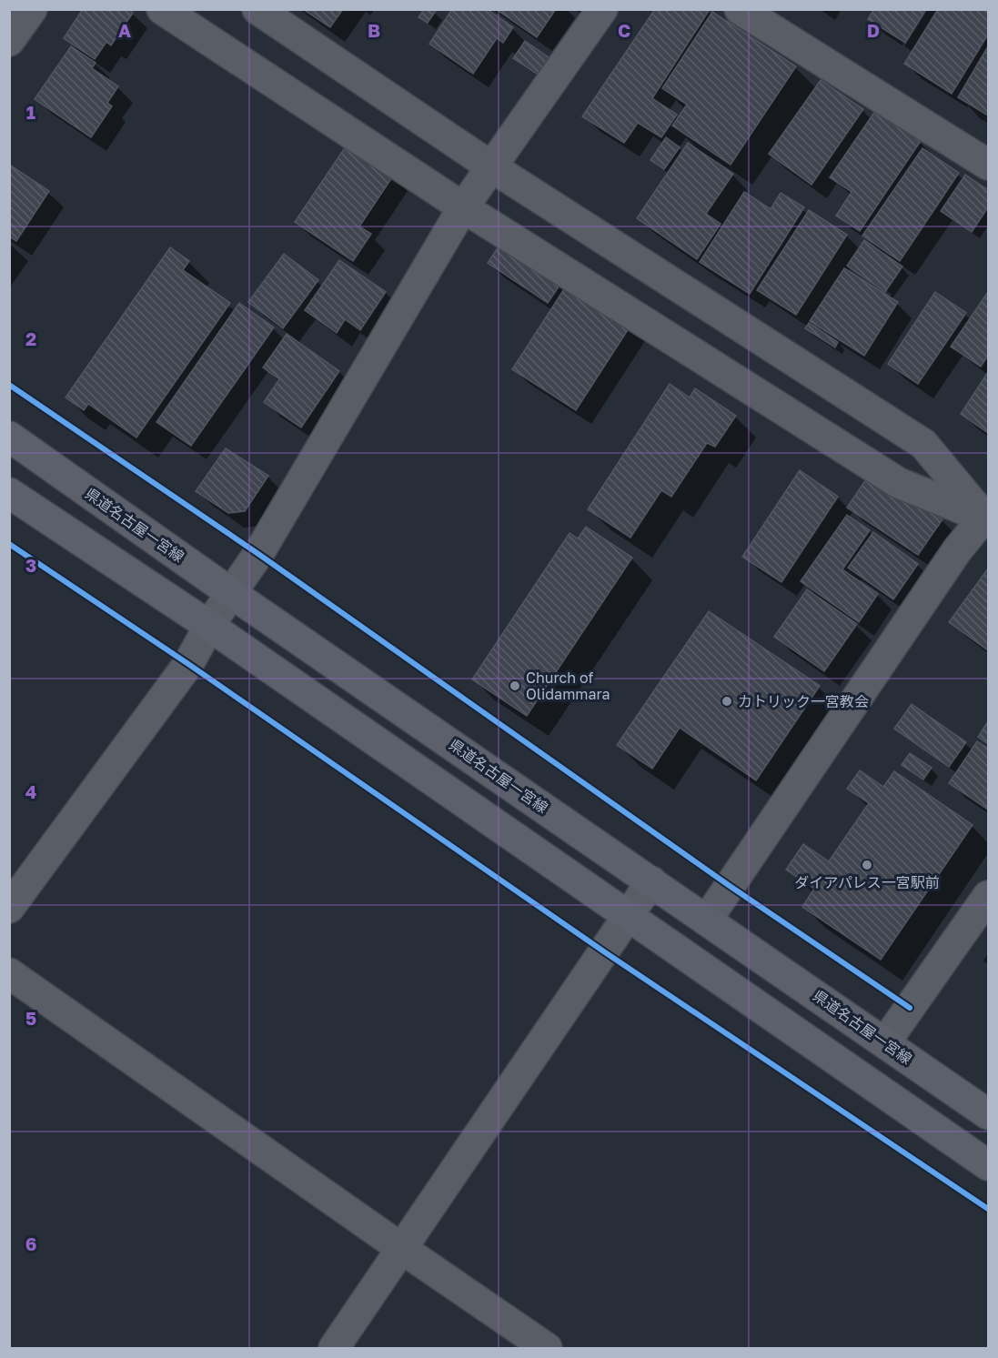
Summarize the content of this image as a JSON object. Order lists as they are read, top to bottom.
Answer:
{
  "streets": {
    "main road": ["県道名古屋一宮線"]
  },
  "places": ["Church of Olidammara", "カトリック一宮教会", "ダイアパレス一宮駅前"],
  "grid": {
    "columns": [
      "A",
      "B",
      "C",
      "D"
    ],
    "rows": [
      "1",
      "2",
      "3",
      "4",
      "5",
      "6"
    ]
  }
}
